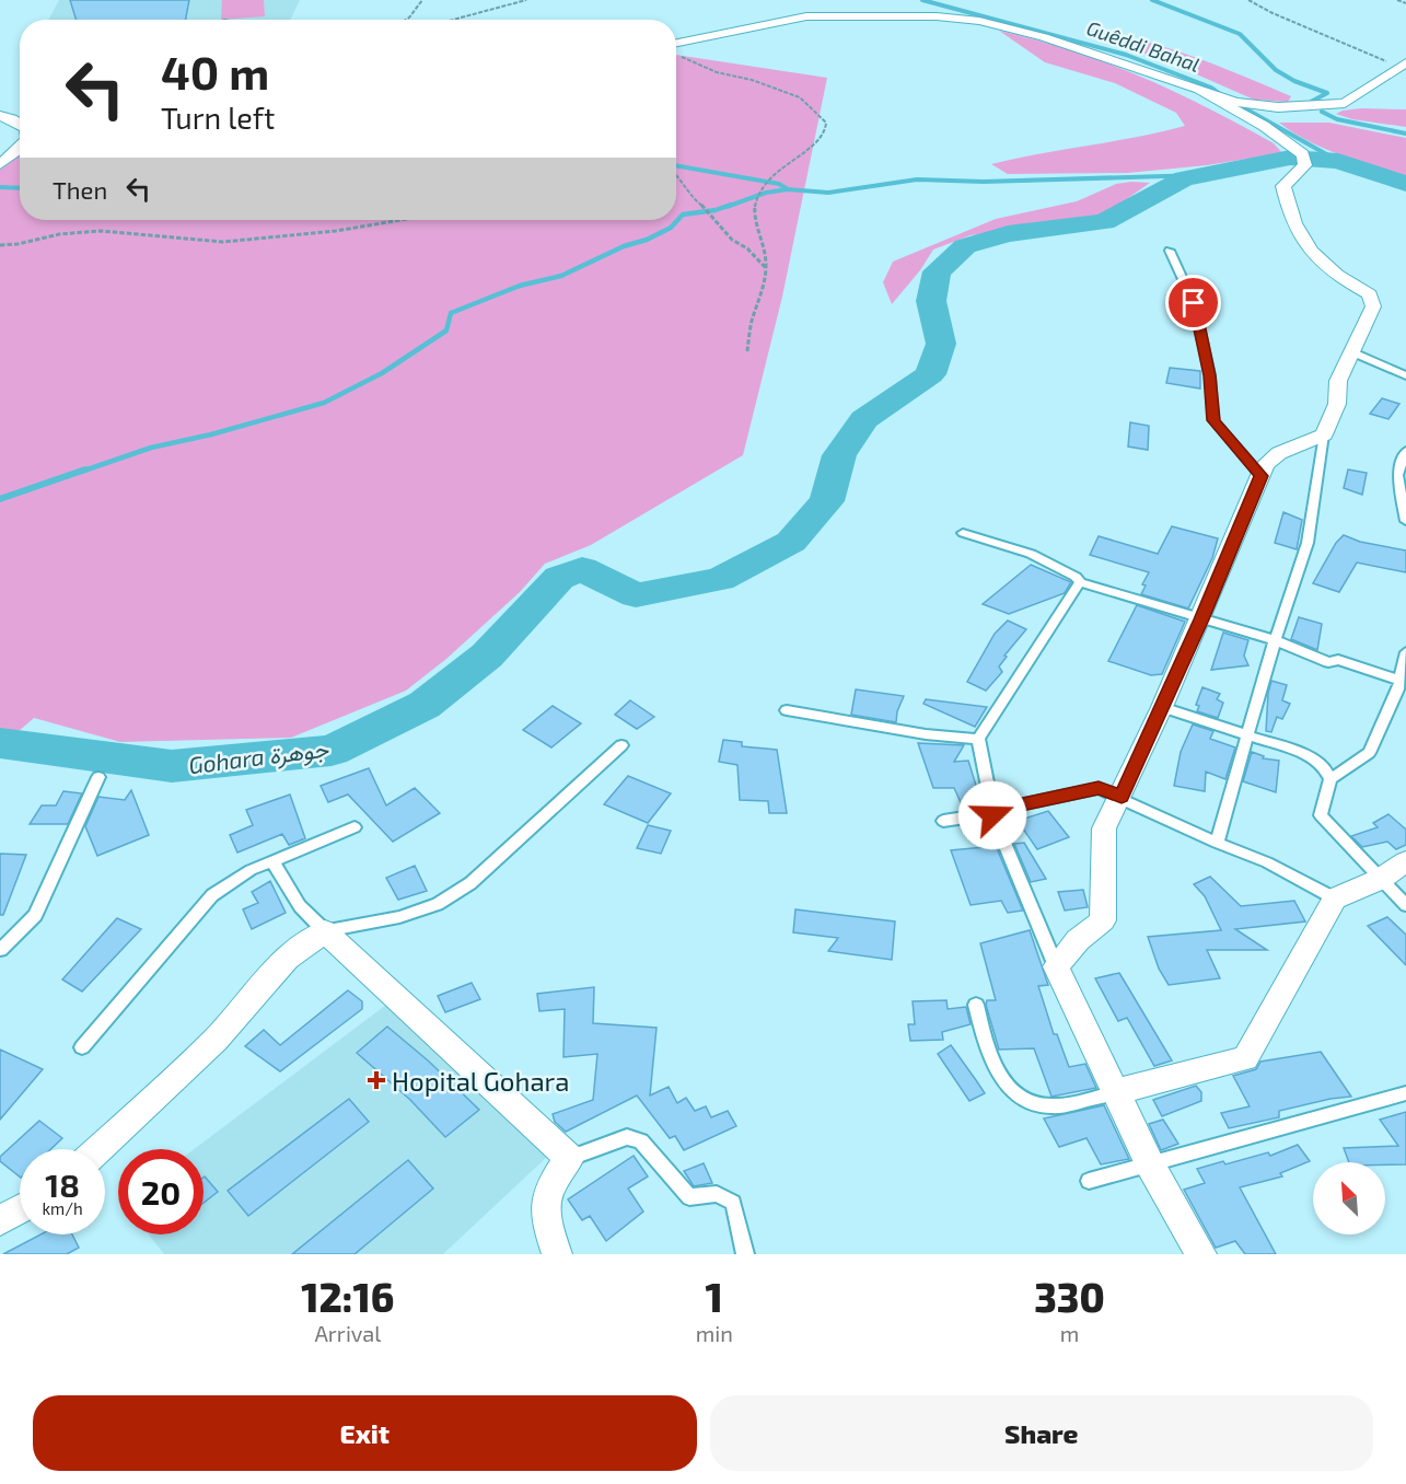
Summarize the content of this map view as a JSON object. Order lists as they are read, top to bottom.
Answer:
{
  "water": ["Guêddi Bahal", "Gohara جوهرة"],
  "places": {
    "health": ["Hopital Gohara"]
  },
  "north": "top left",
  "page": {
    "turn": ["40 m", "Turn left"],
    "then": "Then",
    "speed": "18 km/h",
    "limit": "20",
    "eta": [
      "12:16",
      "Arrival",
      "1",
      "min",
      "330",
      "m"
    ],
    "buttons": ["Exit", "Share"]
  }
}
